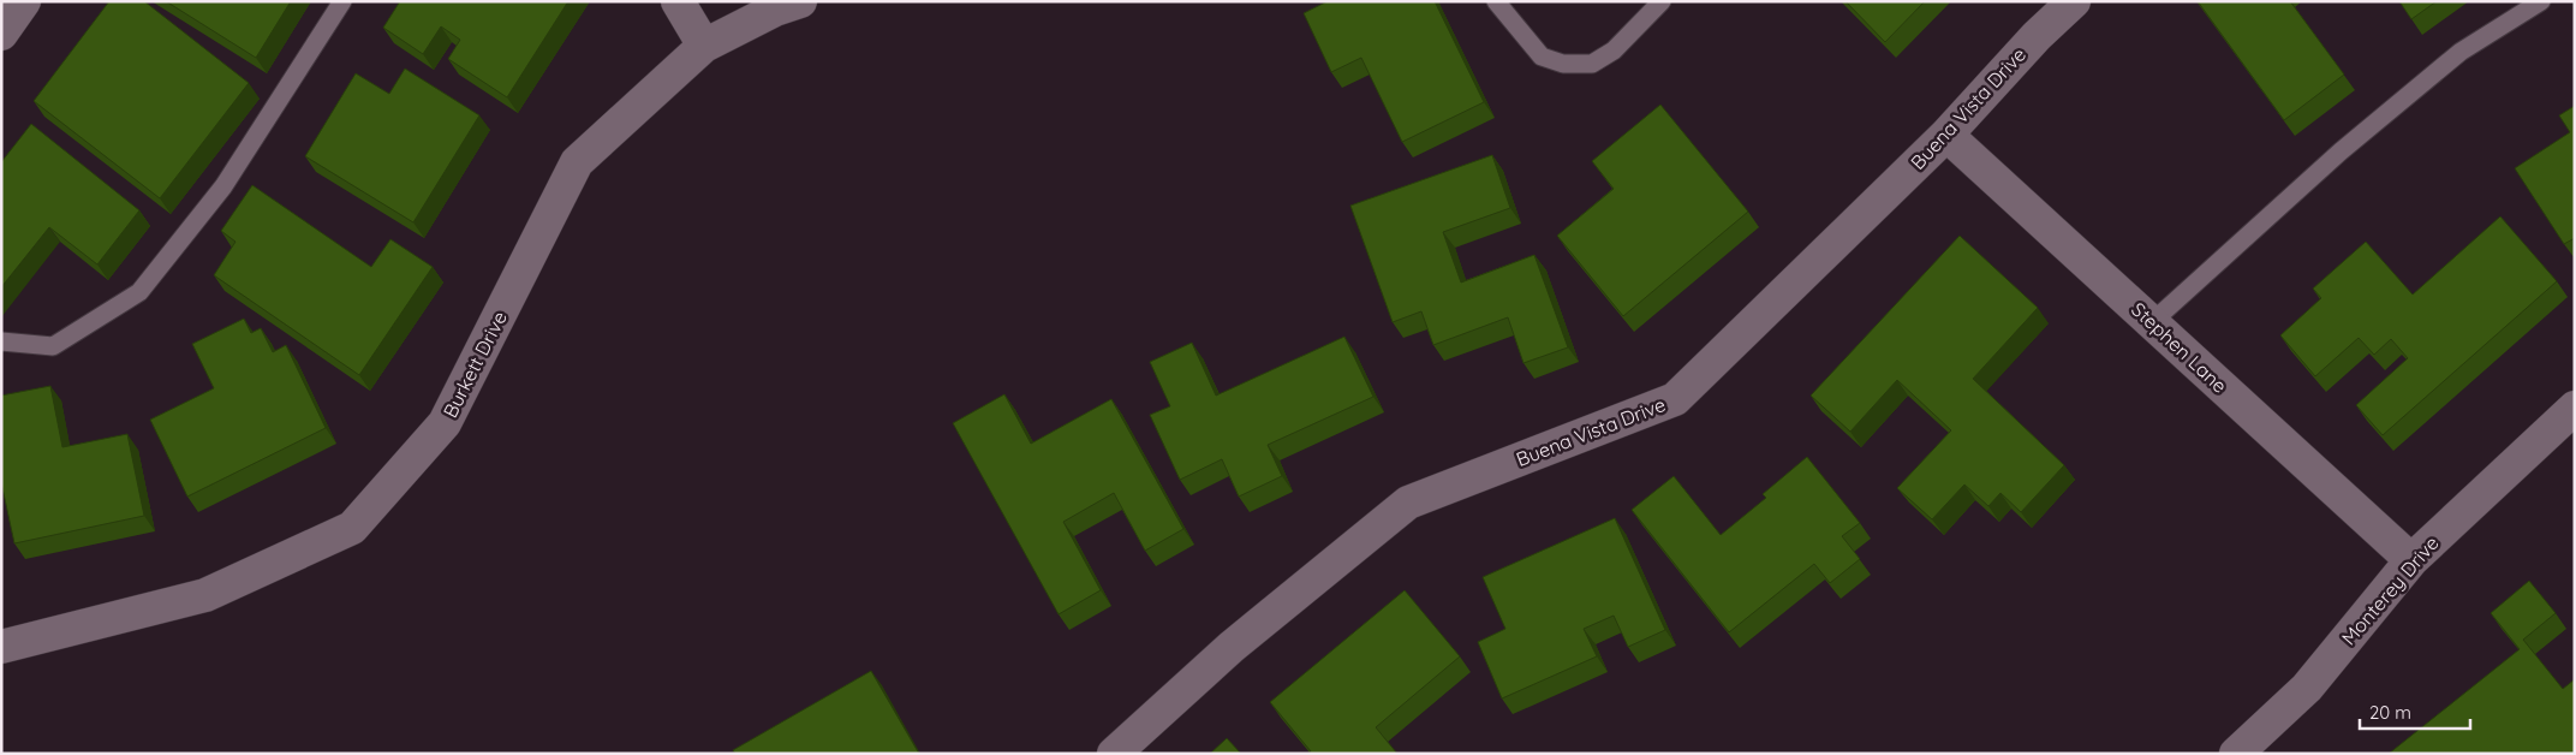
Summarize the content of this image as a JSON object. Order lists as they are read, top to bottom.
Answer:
{
  "streets": {
    "street": [
      "Buena Vista Drive",
      "Stephen Lane",
      "Burkett Drive",
      "Monterey Drive"
    ]
  },
  "crossings": [
    ["Buena Vista Drive", "Stephen Lane"],
    ["Stephen Lane", "Monterey Drive"]
  ],
  "scale_bar": "20 m"
}
